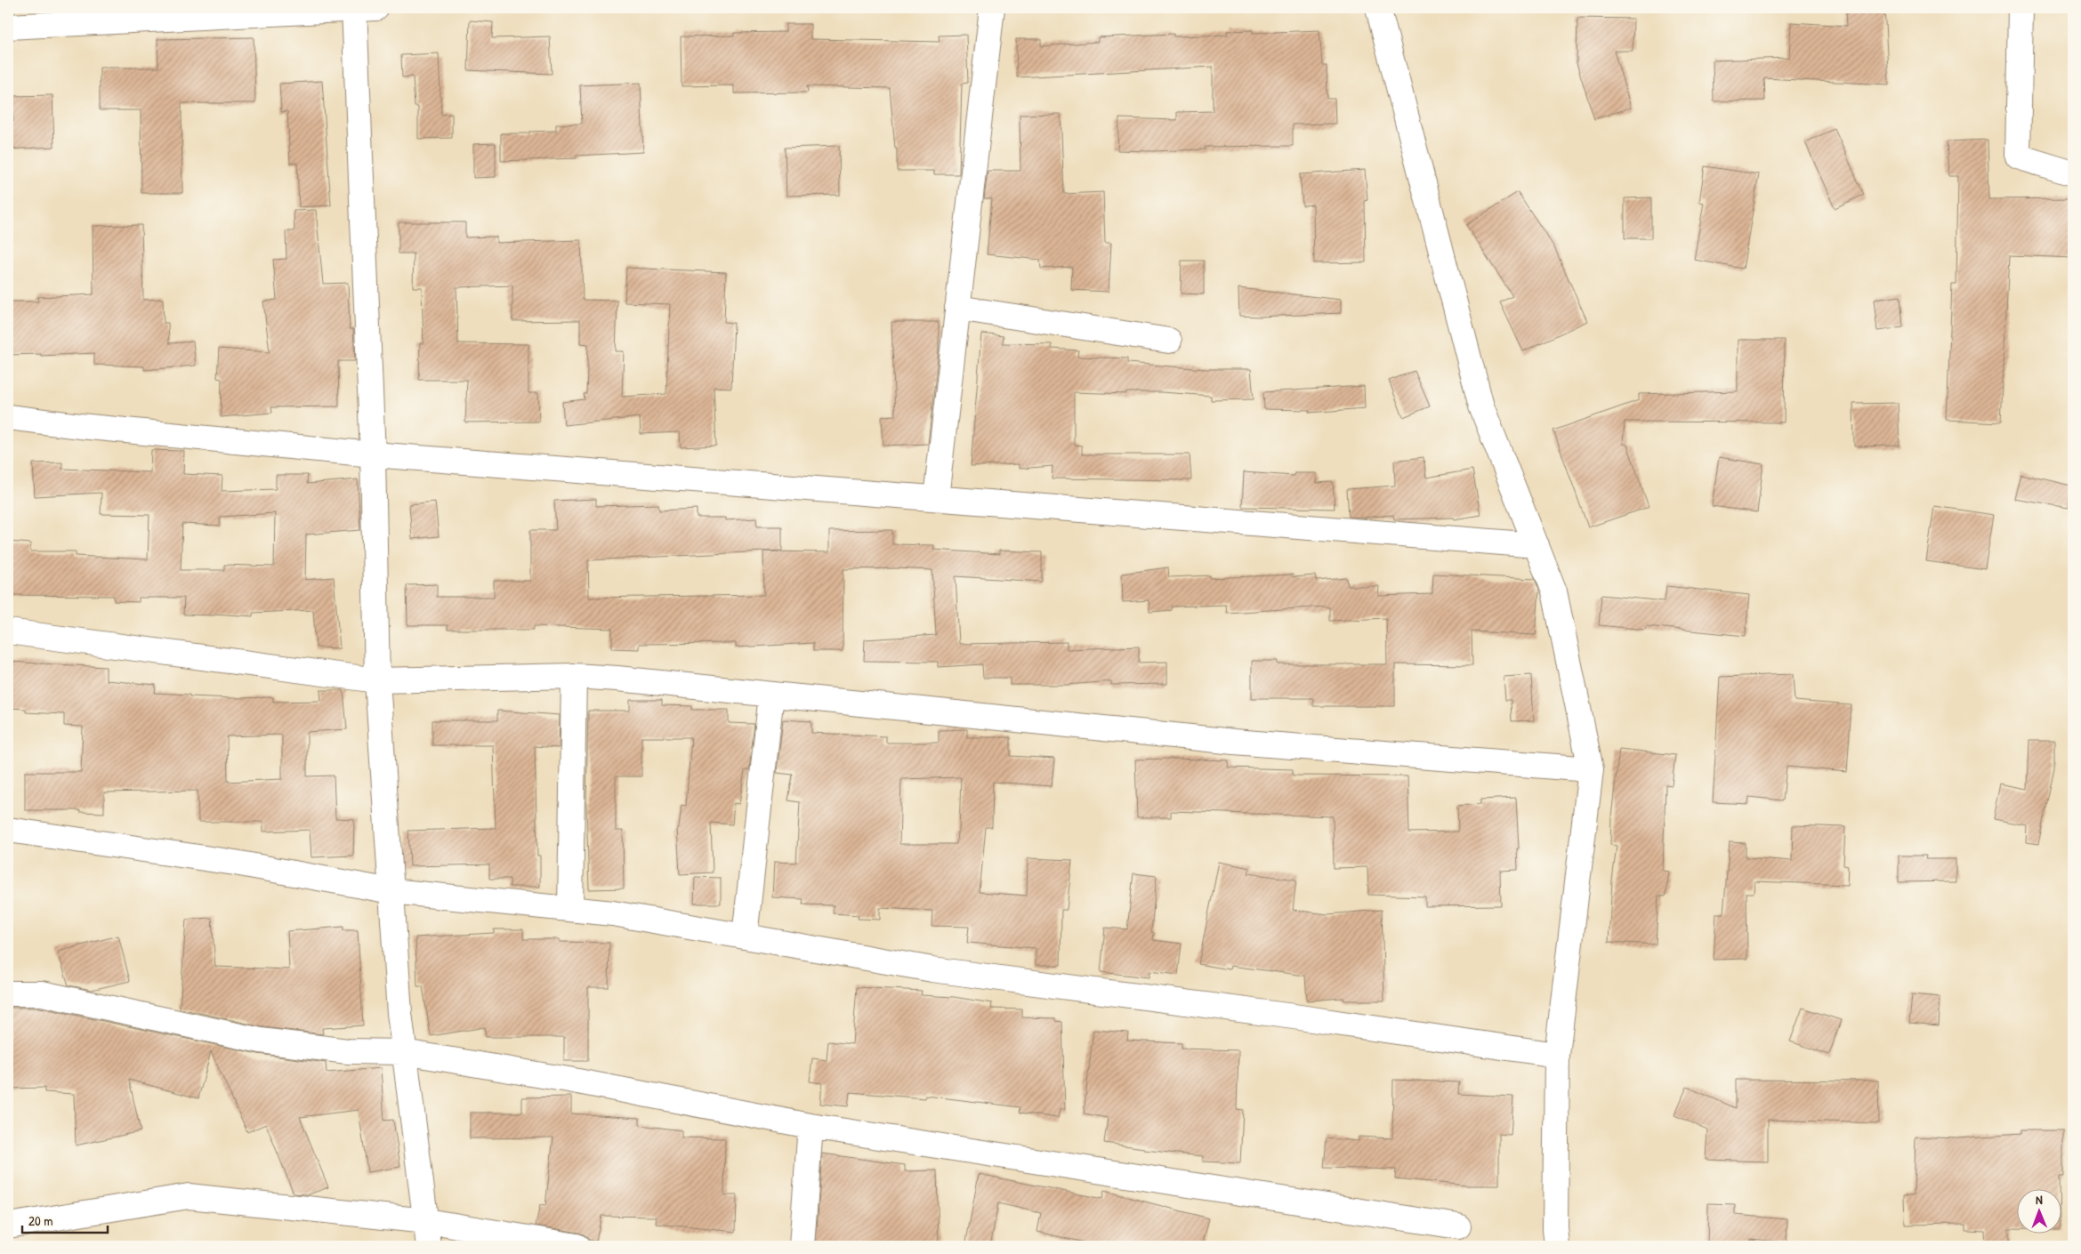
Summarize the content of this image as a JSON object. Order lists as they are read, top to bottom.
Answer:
{
  "scale_bar": "20 m",
  "north": "top"
}
